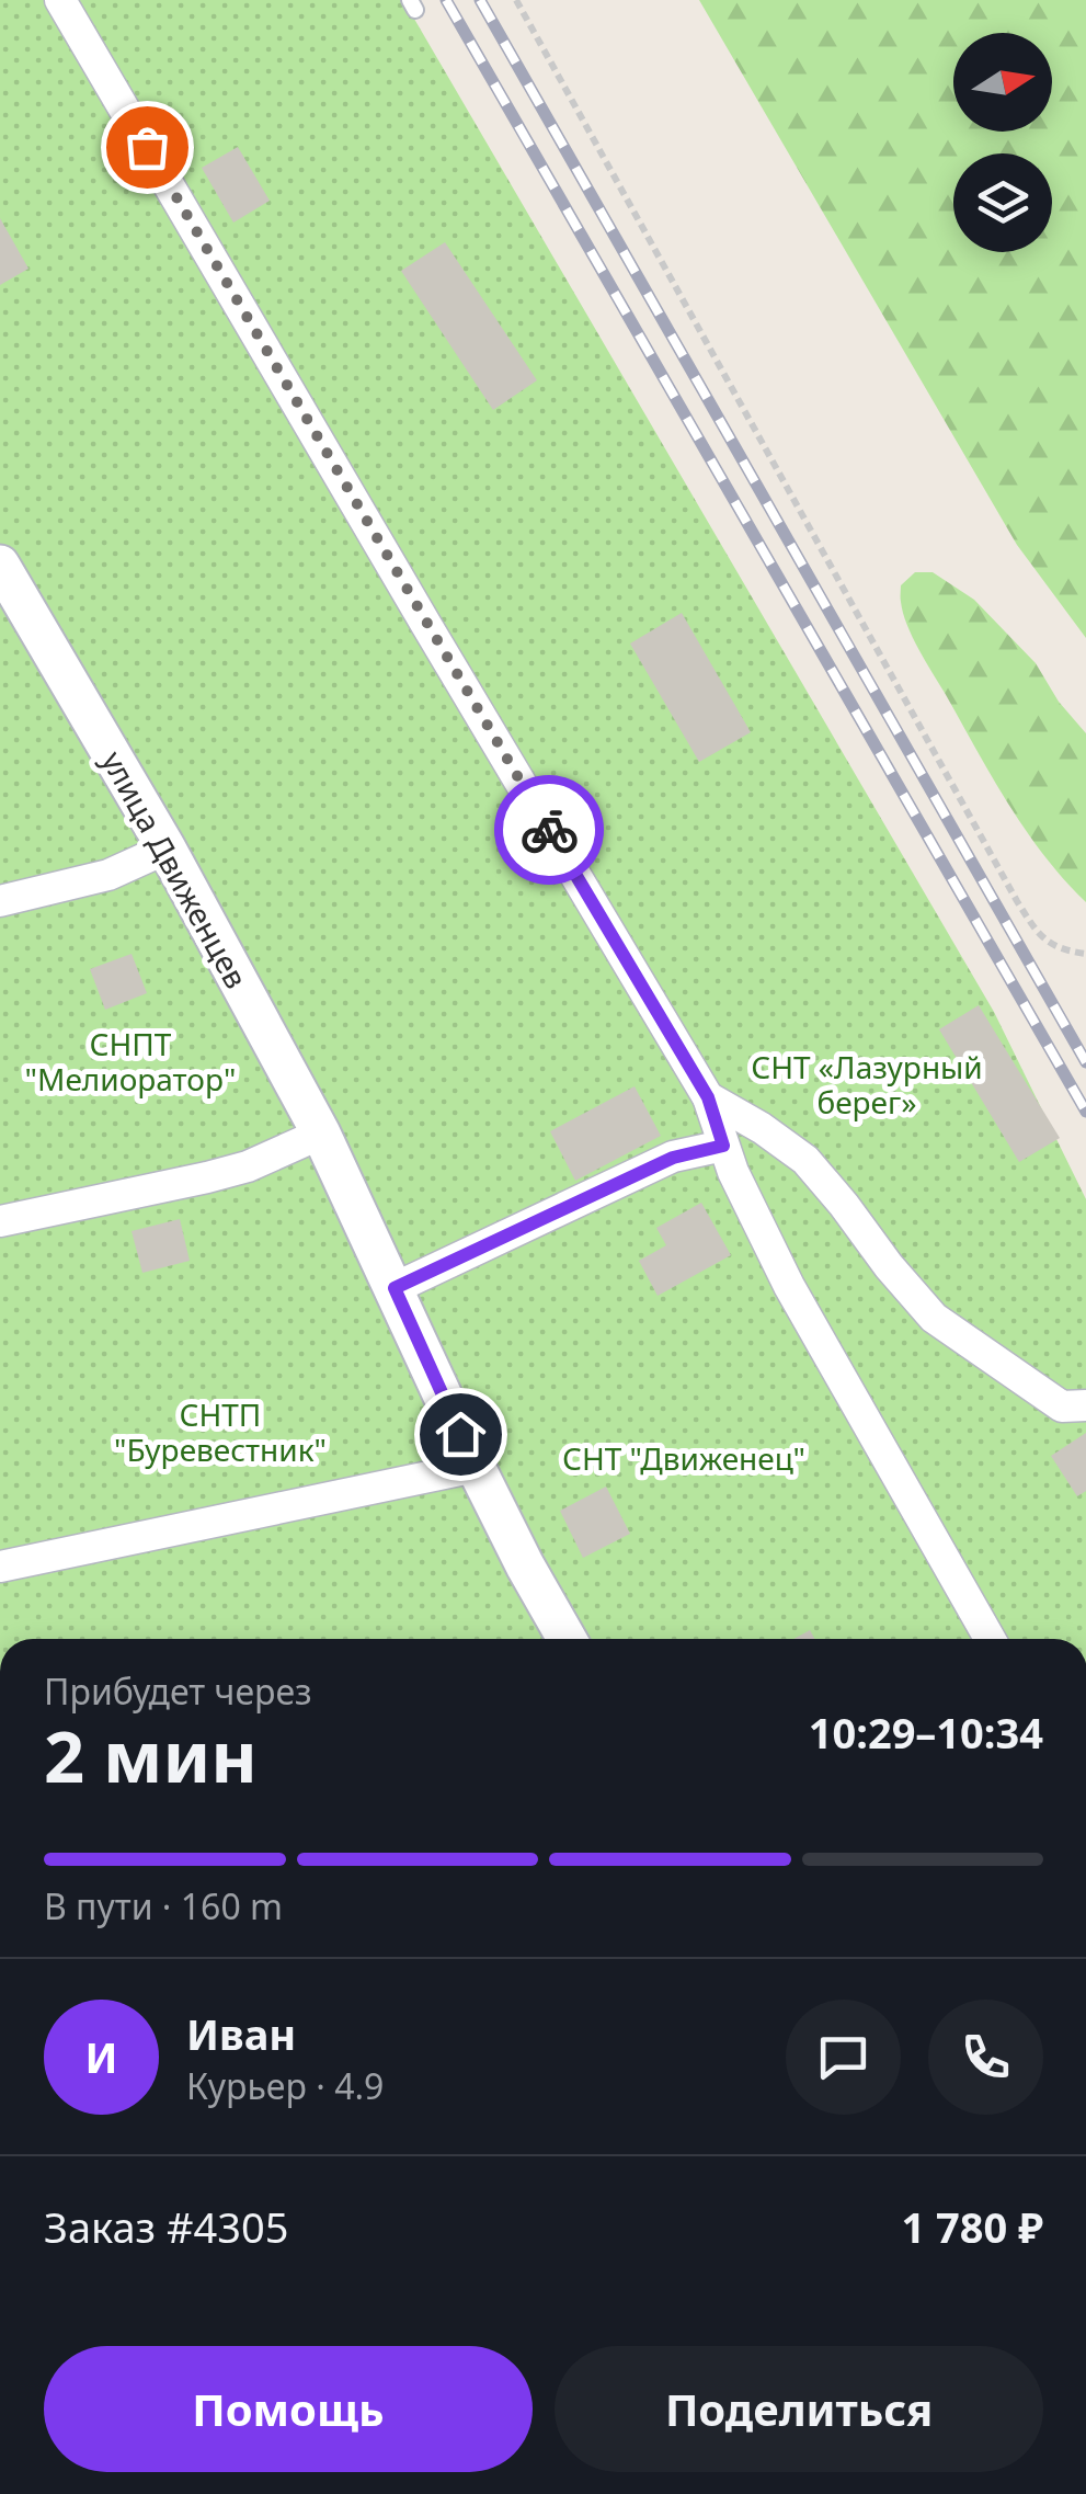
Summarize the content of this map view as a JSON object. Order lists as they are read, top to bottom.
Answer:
{
  "streets": {
    "street": ["улица Движенцев"]
  },
  "parks": [
    "СНПТ \"Мелиоратор\"",
    "СНТ «Лазурный берег»",
    "СНТП \"Буревестник\"",
    "СНТ \"Движенец\""
  ],
  "north": "right",
  "page": {
    "heading": ["2 мин", "Прибудет через", "10:29–10:34"],
    "panel": [
      "Иван",
      "Курьер · 4.9",
      "Заказ #4305",
      "1 780 ₽"
    ],
    "bar": "В пути · 160 m",
    "round": "И",
    "buttons": ["Помощь", "Поделиться"]
  }
}
